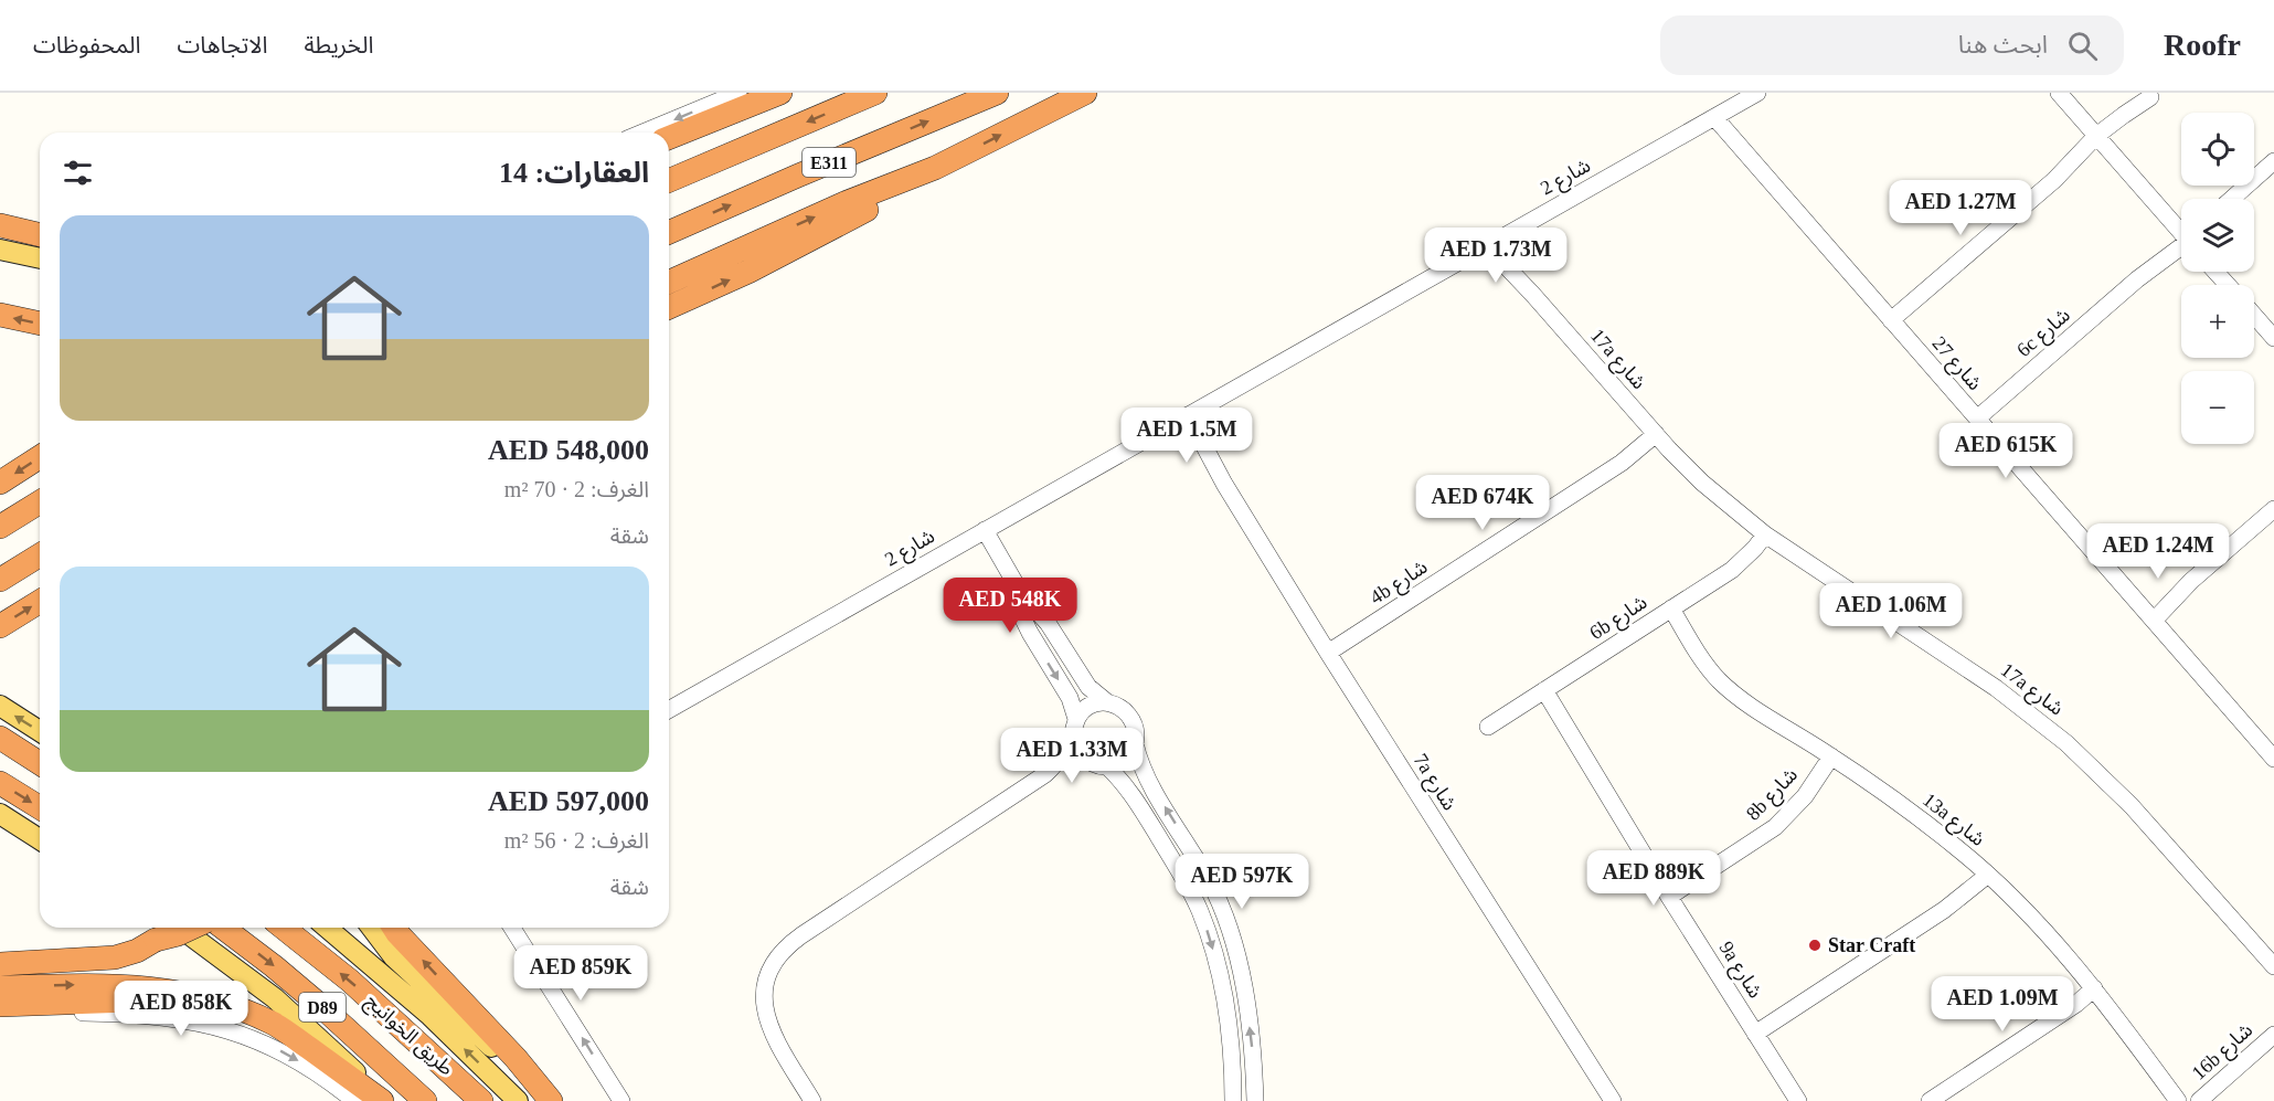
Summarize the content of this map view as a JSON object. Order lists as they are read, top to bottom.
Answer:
{
  "streets": {
    "highway": ["E311", "D89", "طريق الخوانيج"],
    "street": [
      "شارع 2",
      "6c شارع",
      "17a شارع",
      "شارع 27",
      "4b شارع",
      "6b شارع",
      "7a شارع",
      "8b شارع",
      "13a شارع",
      "9a شارع",
      "16b شارع"
    ]
  },
  "crossings": [
    ["شارع 2", "17a شارع"],
    ["شارع 2", "شارع 27"],
    ["شارع 2", "7a شارع"],
    ["6c شارع", "شارع 27"],
    ["17a شارع", "4b شارع"],
    ["17a شارع", "6b شارع"],
    ["4b شارع", "7a شارع"],
    ["6b شارع", "13a شارع"],
    ["6b شارع", "9a شارع"],
    ["8b شارع", "13a شارع"],
    ["8b شارع", "9a شارع"]
  ],
  "places": ["Star Craft"],
  "page": {
    "header": "Roofr",
    "search": "ابحث هنا",
    "nav": ["الخريطة", "الاتجاهات", "المحفوظات"],
    "map_buttons": ["+", "−"],
    "heading": "العقارات: 14",
    "price": [
      "AED 1.27M",
      "AED 1.73M",
      "AED 1.5M",
      "AED 615K",
      "AED 674K",
      "AED 1.24M",
      "AED 548K",
      "AED 1.06M",
      "AED 1.33M",
      "AED 889K",
      "AED 597K",
      "AED 859K",
      "AED 1.09M",
      "AED 858K"
    ],
    "list": [
      {
        "name": "AED 548,000",
        "note": "الغرف: 2 · 70 m² · شقة"
      },
      {
        "name": "AED 597,000",
        "note": "الغرف: 2 · 56 m² · شقة"
      }
    ]
  }
}
